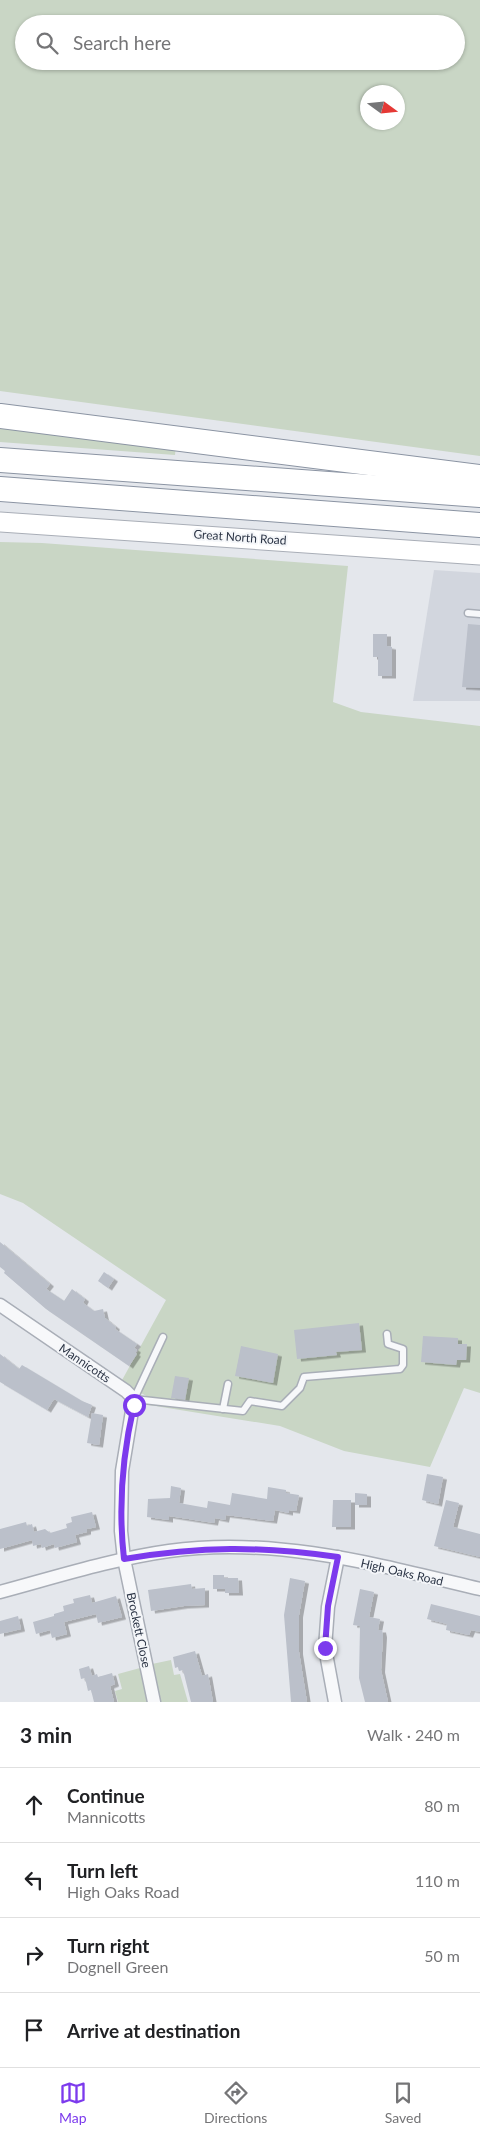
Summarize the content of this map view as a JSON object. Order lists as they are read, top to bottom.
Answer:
{
  "streets": {
    "main road": ["Great North Road"],
    "street": ["Mannicotts", "High Oaks Road", "Brockett Close"]
  },
  "crossings": [
    ["High Oaks Road", "Brockett Close"]
  ],
  "north": "right",
  "page": {
    "search": "Search here",
    "heading": ["3 min", "Walk · 240 m"],
    "list": [
      ["Continue", "Mannicotts", "80 m"],
      ["Turn left", "High Oaks Road", "110 m"],
      ["Turn right", "Dognell Green", "50 m"],
      "Arrive at destination"
    ],
    "nav": ["Map", "Directions", "Saved"]
  }
}
